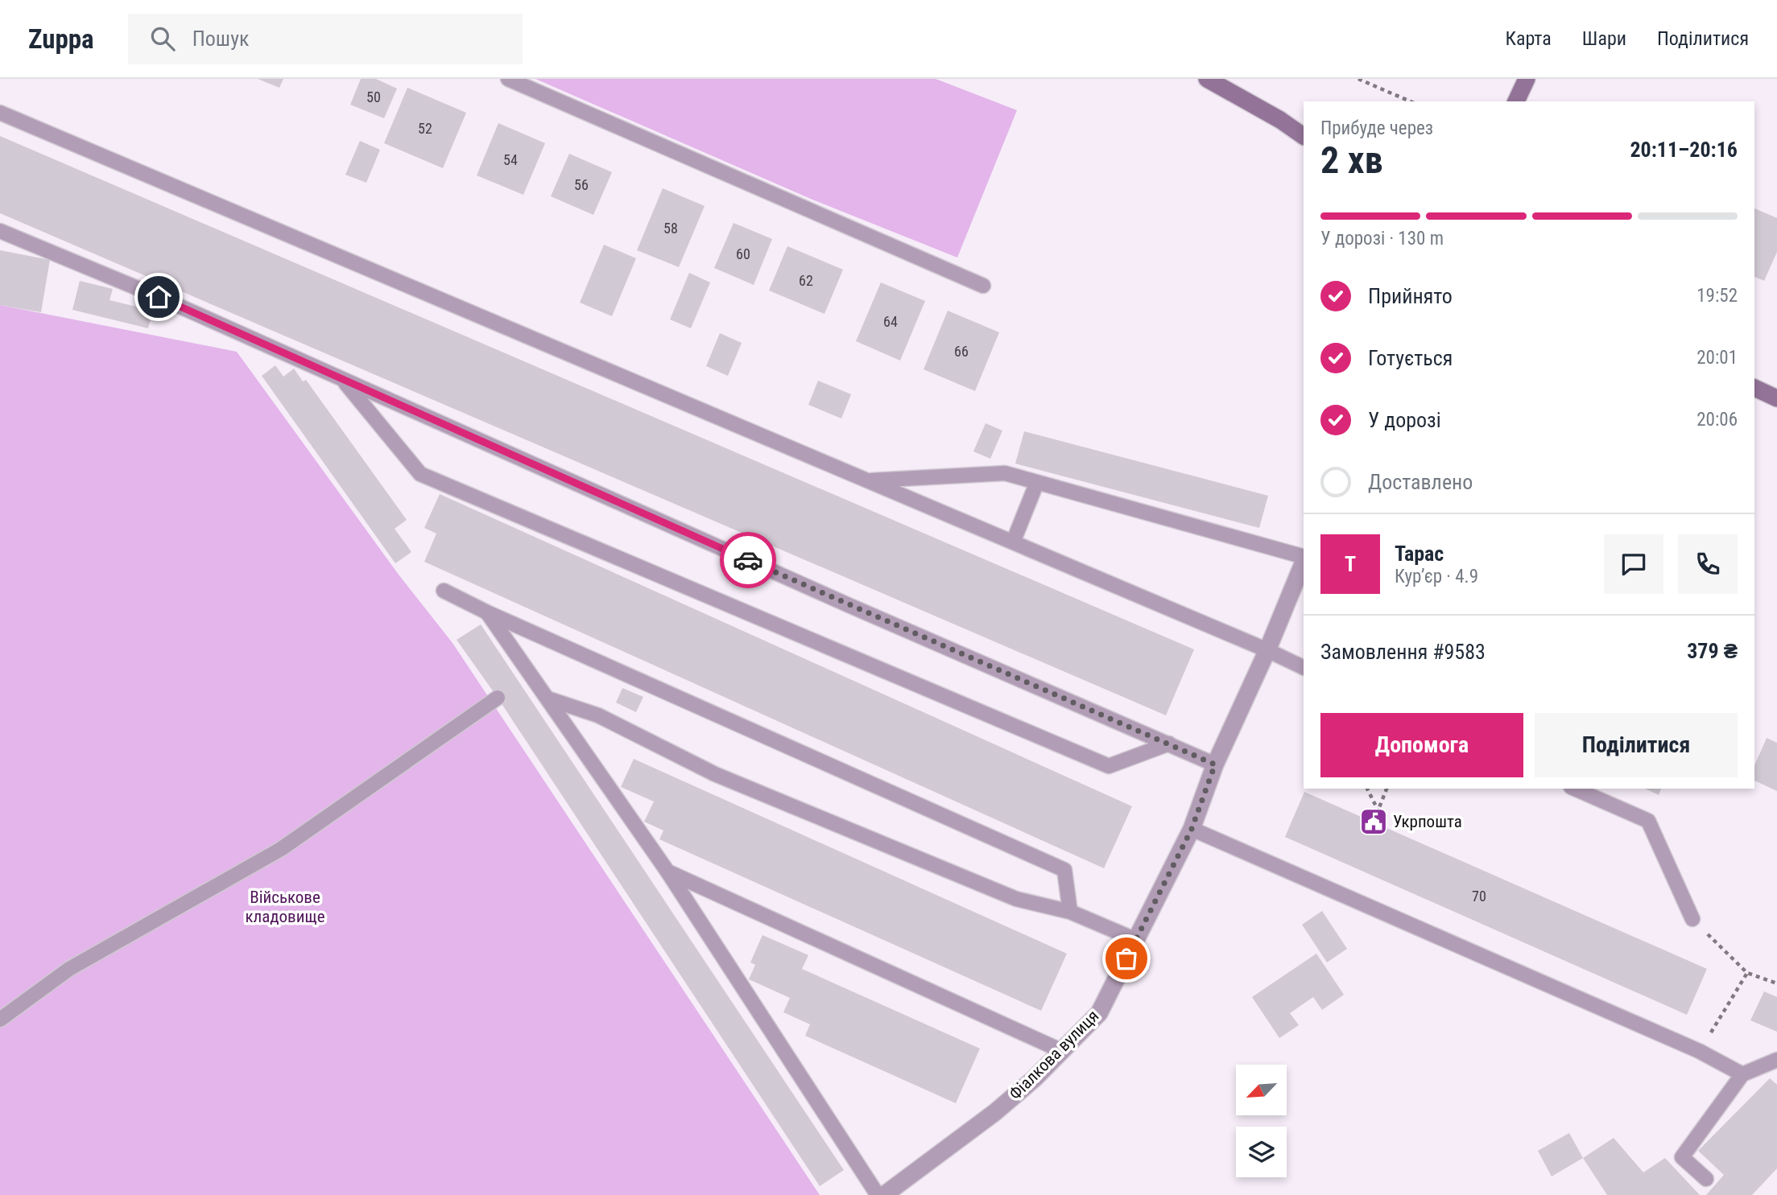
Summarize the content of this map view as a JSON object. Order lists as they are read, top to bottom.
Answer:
{
  "streets": {
    "street": ["Фіалкова вулиця"]
  },
  "parks": ["Військове кладовище"],
  "places": {
    "public building": ["Укрпошта"]
  },
  "house_numbers": [
    "50",
    "52",
    "54",
    "56",
    "58",
    "60",
    "62",
    "64",
    "66",
    "70"
  ],
  "north": "bottom left",
  "page": {
    "header": "Zuppa",
    "search": "Пошук",
    "nav": ["Карта", "Шари", "Поділитися"],
    "heading": ["2 хв", "Прибуде через", "20:11–20:16"],
    "panel": [
      "Тарас",
      "Кур’єр · 4.9",
      "Замовлення #9583",
      "379 ₴"
    ],
    "bar": "У дорозі · 130 m",
    "list": [
      ["Прийнято", "19:52"],
      ["Готується", "20:01"],
      ["У дорозі", "20:06"],
      "Доставлено"
    ],
    "round": "Т",
    "buttons": ["Допомога", "Поділитися"]
  }
}
